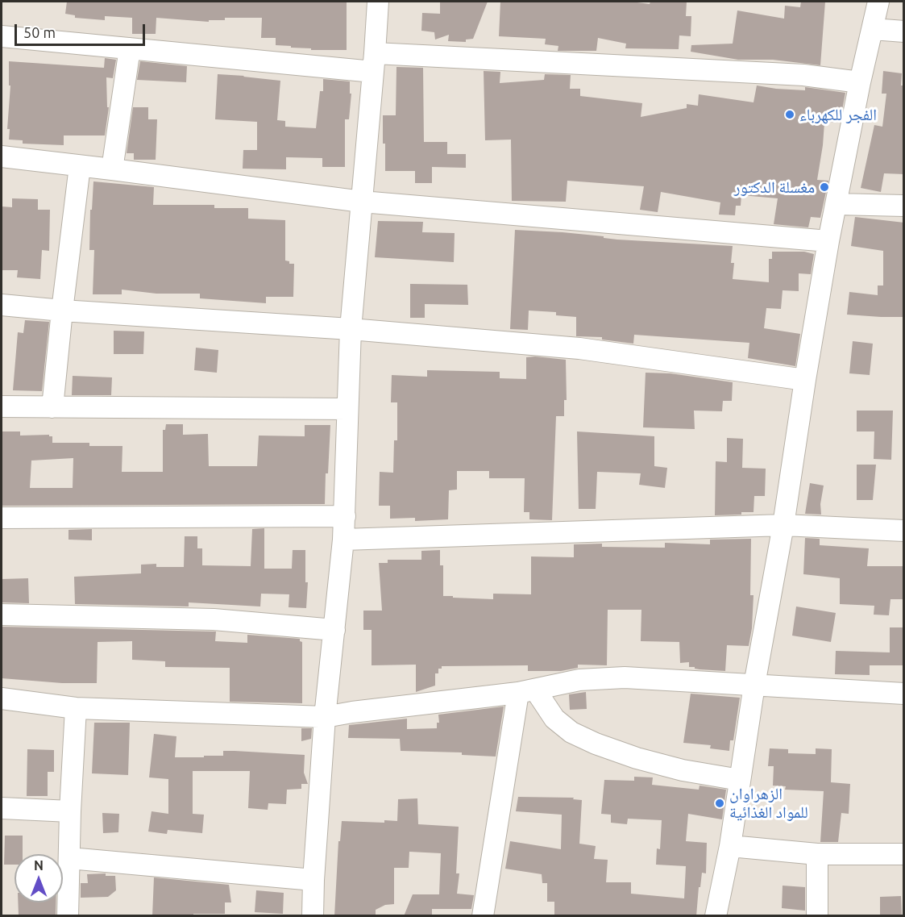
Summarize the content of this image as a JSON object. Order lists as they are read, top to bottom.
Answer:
{
  "places": ["الفجر للكهرباء", "مغسلة الدكتور", "الزهراوان للمواد الغذائية"],
  "scale_bar": "50 m",
  "north": "top"
}
